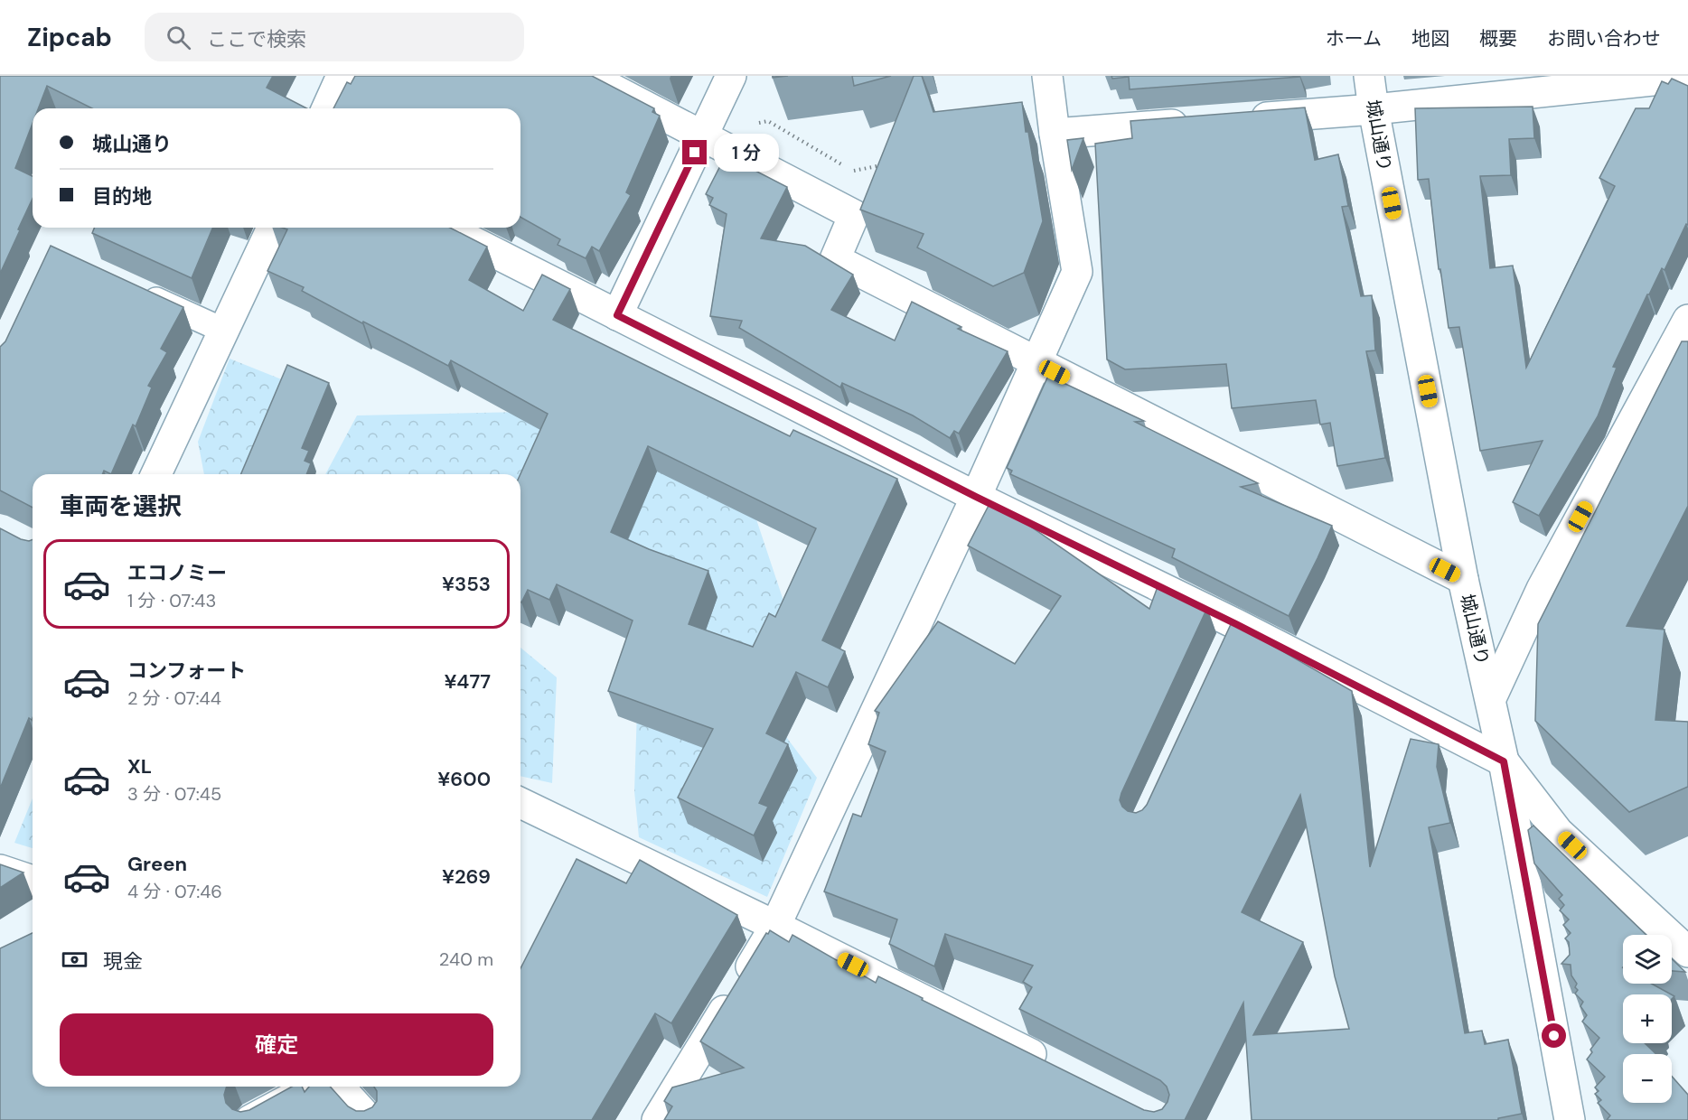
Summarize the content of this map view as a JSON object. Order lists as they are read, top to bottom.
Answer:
{
  "streets": {
    "street": ["城山通り"]
  },
  "page": {
    "header": "Zipcab",
    "search": "ここで検索",
    "nav": [
      "ホーム",
      "地図",
      "概要",
      "お問い合わせ"
    ],
    "banner": ["城山通り", "目的地"],
    "bubble": "1 分",
    "heading": "車両を選択",
    "list": [
      {
        "name": "エコノミー",
        "note": "1 分 · 07:43",
        "value": "¥353"
      },
      {
        "name": "コンフォート",
        "note": "2 分 · 07:44",
        "value": "¥477"
      },
      {
        "name": "XL",
        "note": "3 分 · 07:45",
        "value": "¥600"
      },
      {
        "name": "Green",
        "note": "4 分 · 07:46",
        "value": "¥269"
      }
    ],
    "pay": ["現金", "240 m"],
    "map_buttons": ["+", "−"],
    "buttons": "確定"
  }
}
